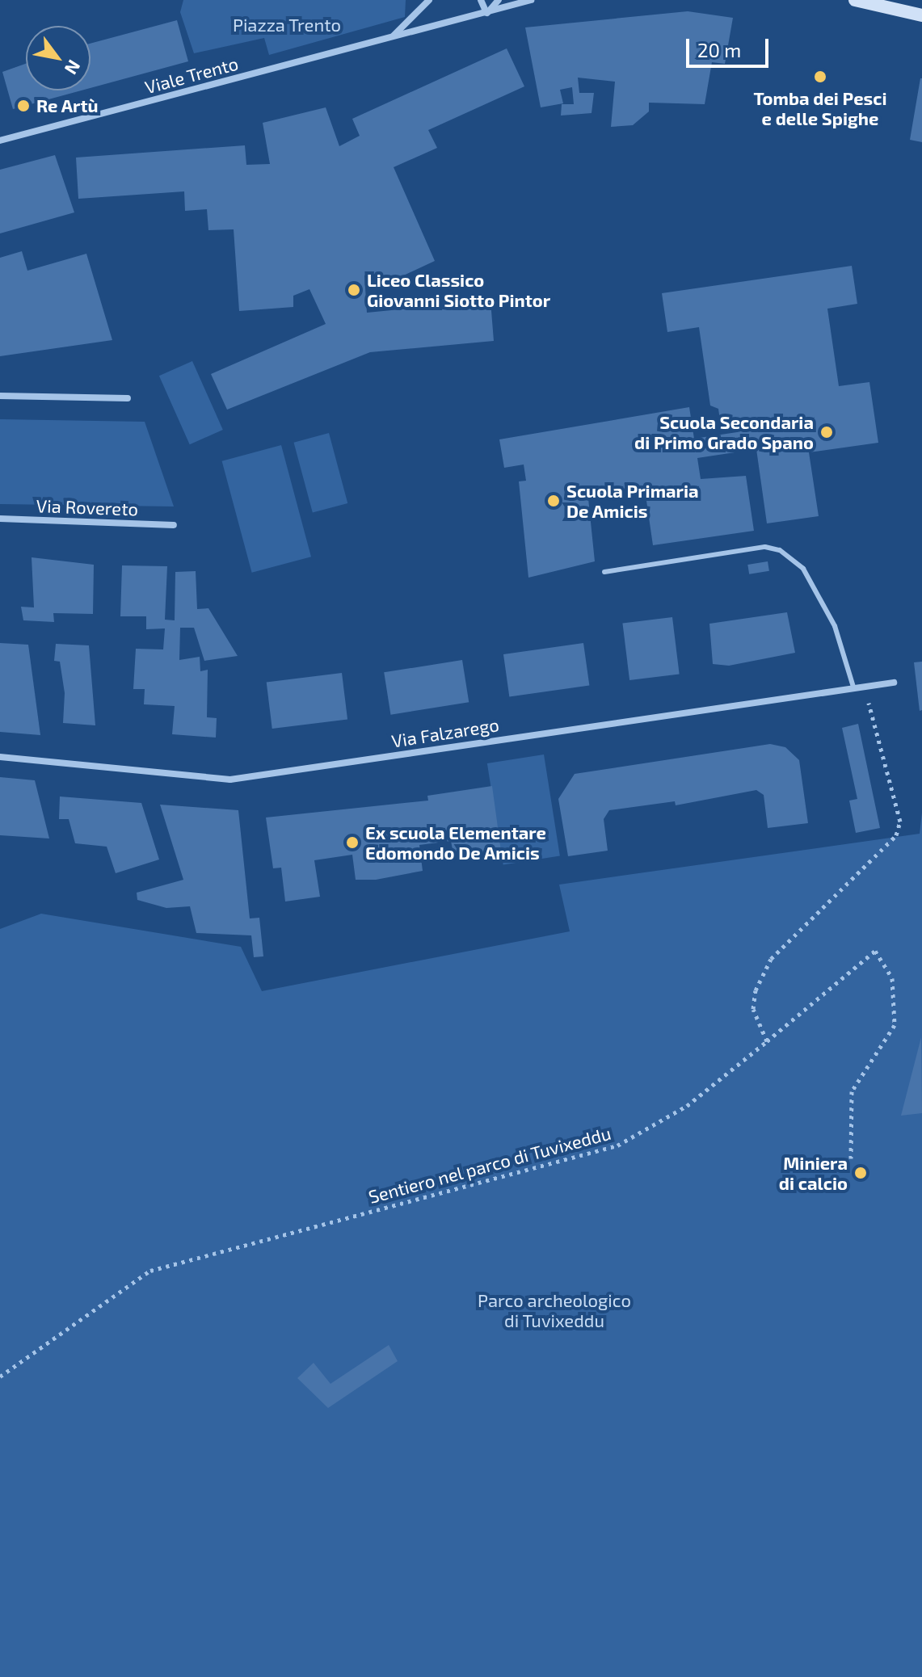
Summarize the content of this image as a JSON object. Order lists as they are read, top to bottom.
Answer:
{
  "streets": {
    "street": ["Viale Trento", "Via Rovereto", "Via Falzarego"],
    "path": ["Sentiero nel parco di Tuvixeddu"]
  },
  "parks": ["Piazza Trento", "Parco archeologico di Tuvixeddu"],
  "places": [
    "Tomba dei Pesci e delle Spighe",
    "Re Artù",
    "Liceo Classico Giovanni Siotto Pintor",
    "Scuola Secondaria di Primo Grado Spano",
    "Scuola Primaria De Amicis",
    "Ex scuola Elementare Edomondo De Amicis",
    "Miniera di calcio"
  ],
  "scale_bar": "20 m",
  "north": "bottom right"
}
